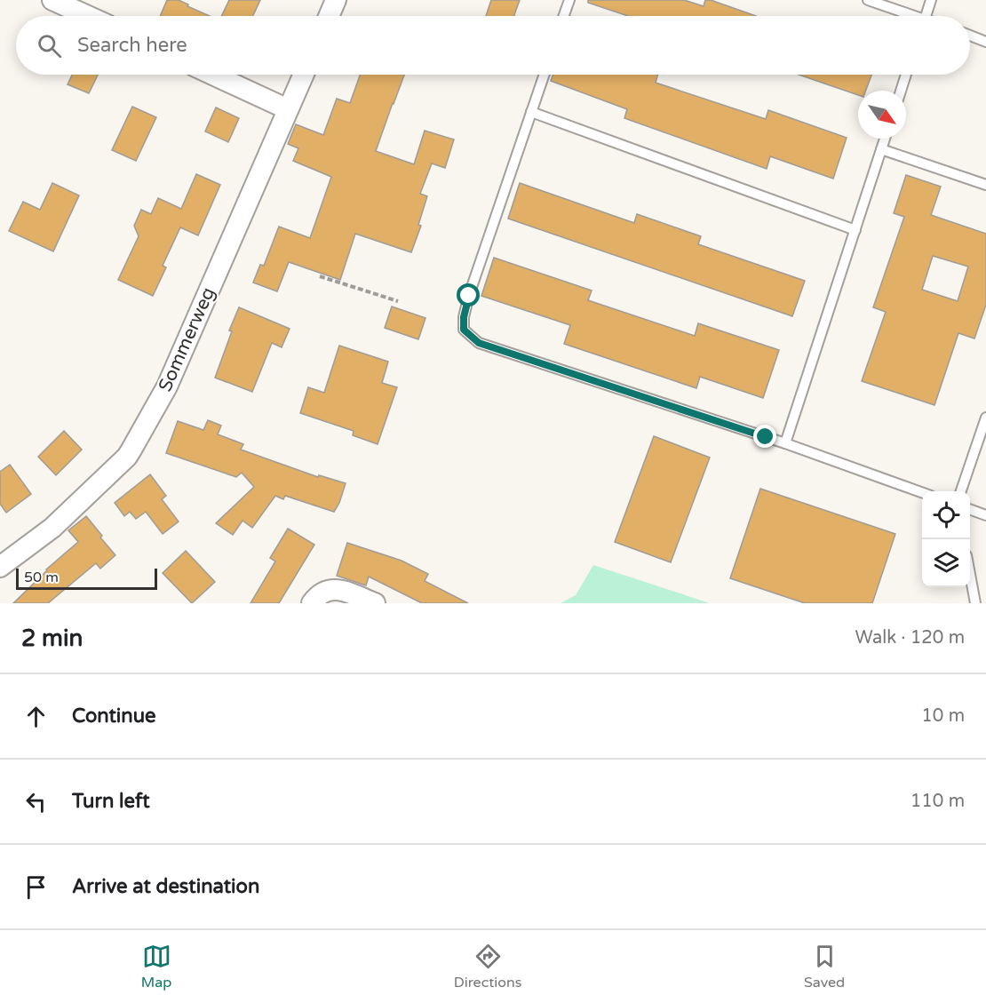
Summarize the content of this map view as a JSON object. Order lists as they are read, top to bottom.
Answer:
{
  "streets": {
    "street": ["Sommerweg"]
  },
  "scale_bar": "50 m",
  "north": "bottom right",
  "page": {
    "search": "Search here",
    "scale": "50 m",
    "heading": ["2 min", "Walk · 120 m"],
    "list": [
      ["Continue", "10 m"],
      ["Turn left", "110 m"],
      "Arrive at destination"
    ],
    "nav": ["Map", "Directions", "Saved"]
  }
}
